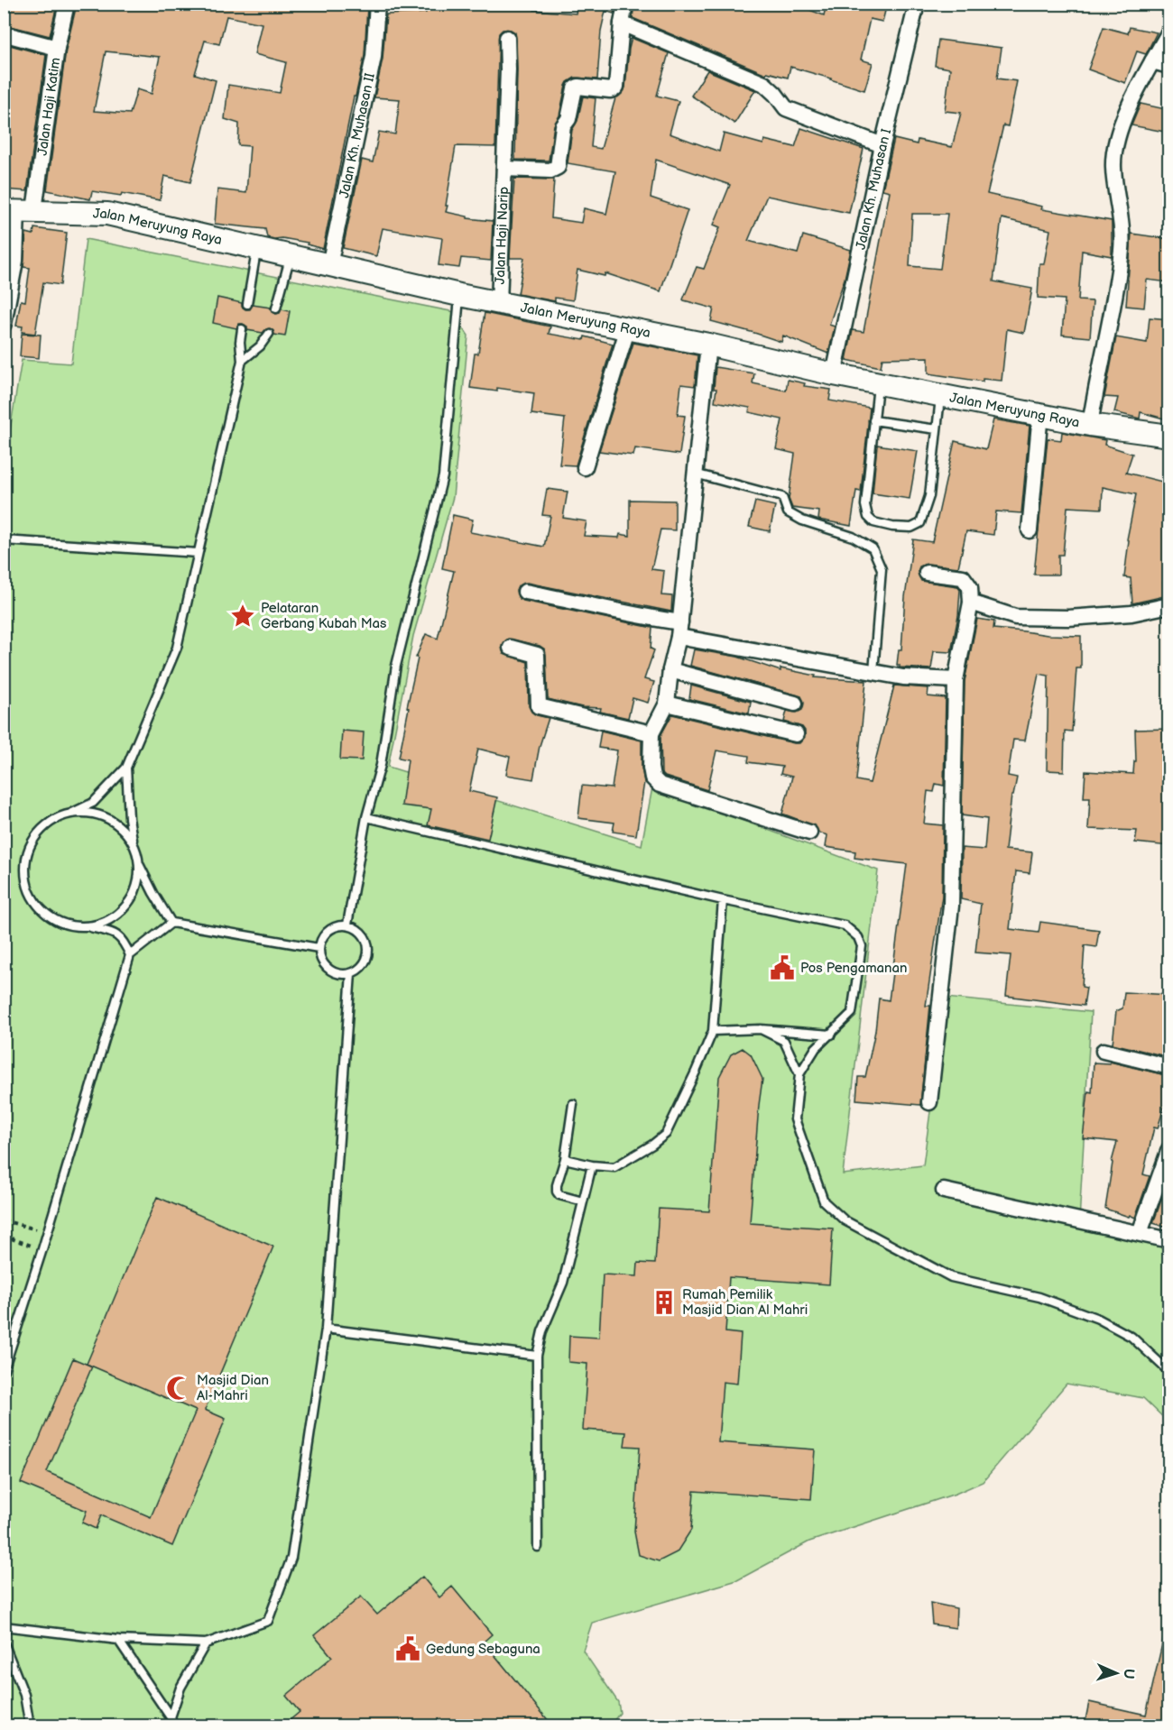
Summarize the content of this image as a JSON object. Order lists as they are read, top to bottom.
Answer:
{
  "streets": {
    "main road": ["Jalan Meruyung Raya"],
    "street": [
      "Jalan Haji Katim",
      "Jalan Kh. Muhasan II",
      "Jalan Kh. Muhasan I",
      "Jalan Haji Narip"
    ]
  },
  "crossings": [
    ["Jalan Haji Katim", "Jalan Meruyung Raya"],
    ["Jalan Kh. Muhasan II", "Jalan Meruyung Raya"],
    ["Jalan Kh. Muhasan I", "Jalan Meruyung Raya"],
    ["Jalan Meruyung Raya", "Jalan Haji Narip"]
  ],
  "places": {
    "place": ["Pelataran Gerbang Kubah Mas"],
    "public building": ["Pos Pengamanan", "Gedung Sebaguna"],
    "building": ["Rumah Pemilik Masjid Dian Al Mahri"],
    "mosque": ["Masjid Dian Al-Mahri"]
  },
  "north": "right"
}
